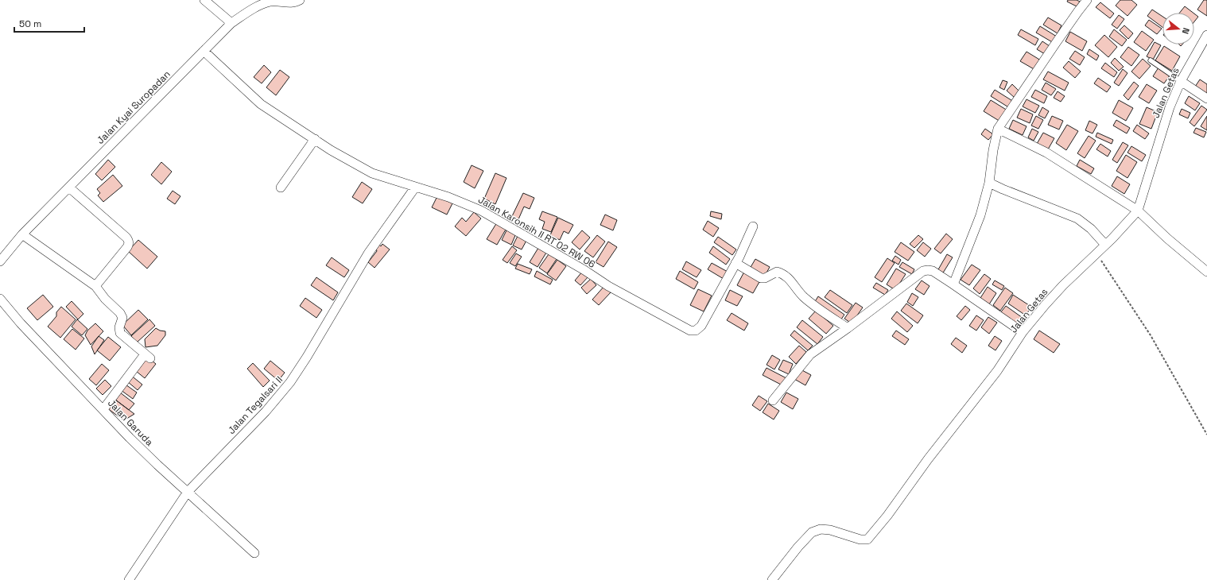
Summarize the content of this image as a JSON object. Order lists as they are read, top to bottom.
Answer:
{
  "streets": {
    "street": [
      "Jalan Getas",
      "Jalan Kyai Suropadan",
      "Jalan Karonsih II RT 02 RW 06",
      "Jalan Tegalsari II",
      "Jalan Garuda"
    ]
  },
  "crossings": [
    ["Jalan Kyai Suropadan", "Jalan Karonsih II RT 02 RW 06"],
    ["Jalan Karonsih II RT 02 RW 06", "Jalan Tegalsari II"],
    ["Jalan Tegalsari II", "Jalan Garuda"]
  ],
  "scale_bar": "50 m",
  "north": "right"
}
